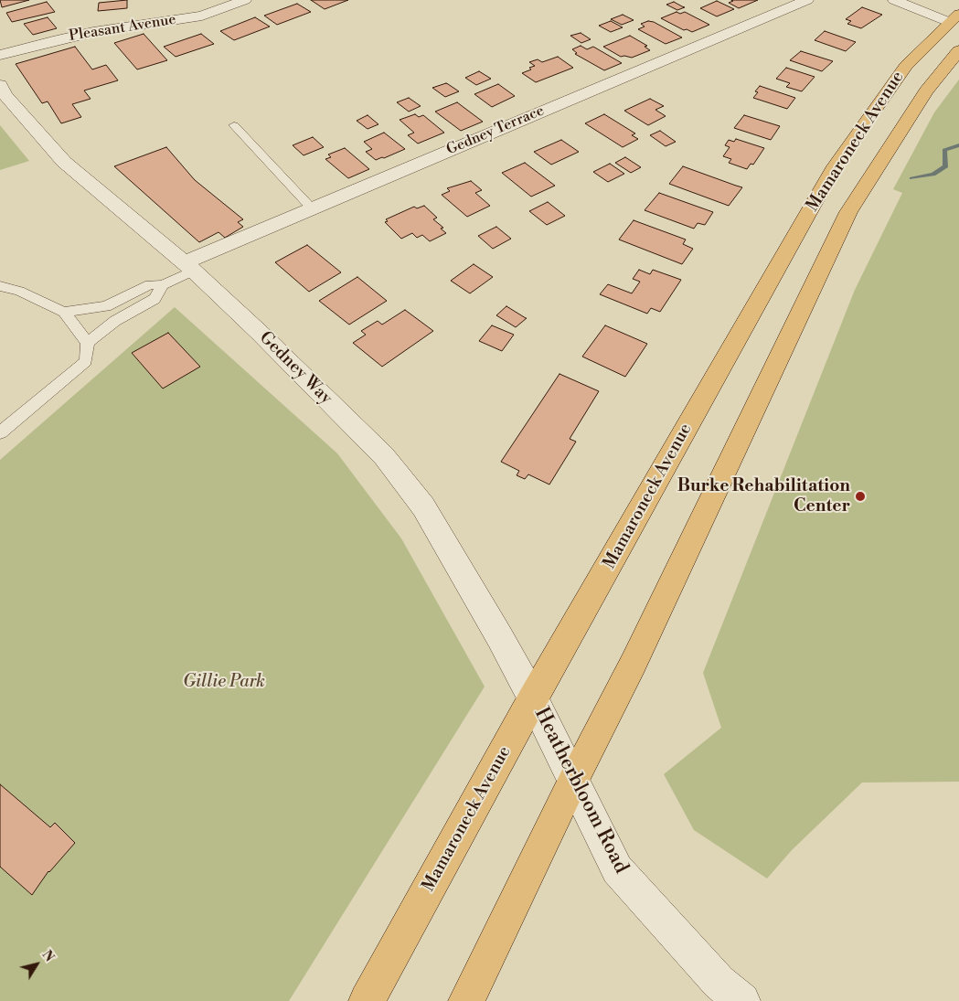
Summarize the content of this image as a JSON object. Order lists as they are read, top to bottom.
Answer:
{
  "streets": {
    "main road": ["Mamaroneck Avenue"],
    "street": [
      "Pleasant Avenue",
      "Gedney Terrace",
      "Gedney Way",
      "Heatherbloom Road"
    ]
  },
  "crossings": [
    ["Gedney Terrace", "Gedney Way"],
    ["Mamaroneck Avenue", "Gedney Way"],
    ["Mamaroneck Avenue", "Heatherbloom Road"],
    ["Gedney Way", "Heatherbloom Road"]
  ],
  "parks": ["Gillie Park"],
  "places": ["Burke Rehabilitation Center"],
  "north": "top right"
}
